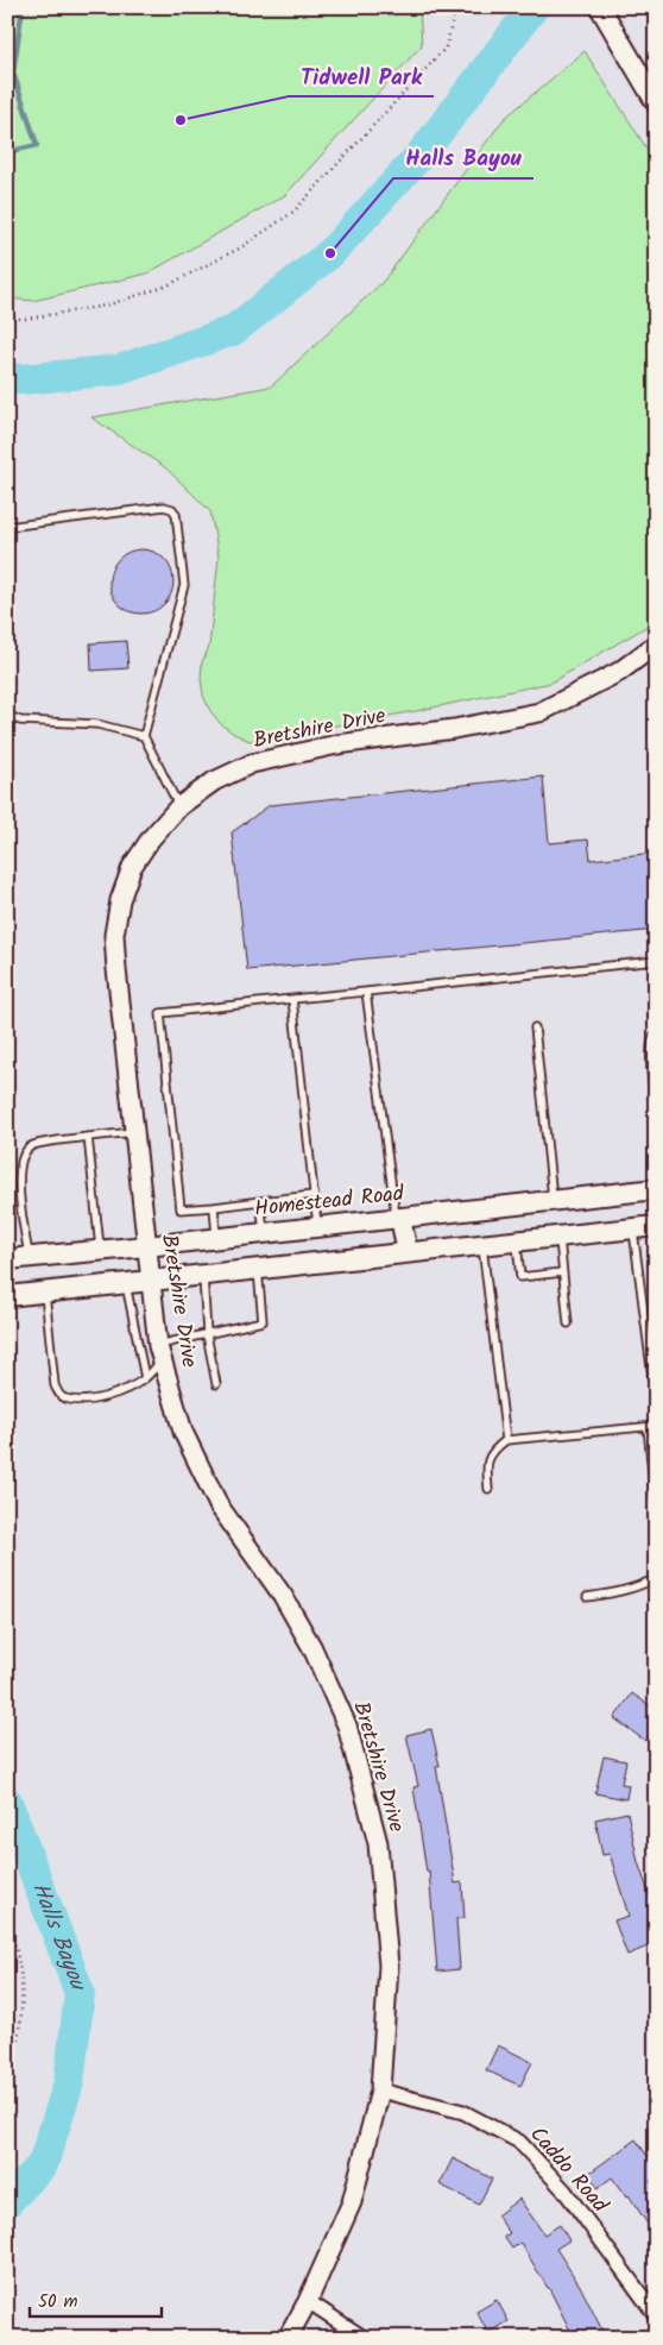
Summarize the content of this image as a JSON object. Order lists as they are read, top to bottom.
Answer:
{
  "streets": {
    "main road": ["Homestead Road"],
    "street": ["Bretshire Drive", "Caddo Road"]
  },
  "crossings": [
    ["Bretshire Drive", "Homestead Road"],
    ["Bretshire Drive", "Caddo Road"]
  ],
  "water": ["Halls Bayou"],
  "places": ["Tidwell Park", "Halls Bayou"],
  "scale_bar": "50 m"
}
